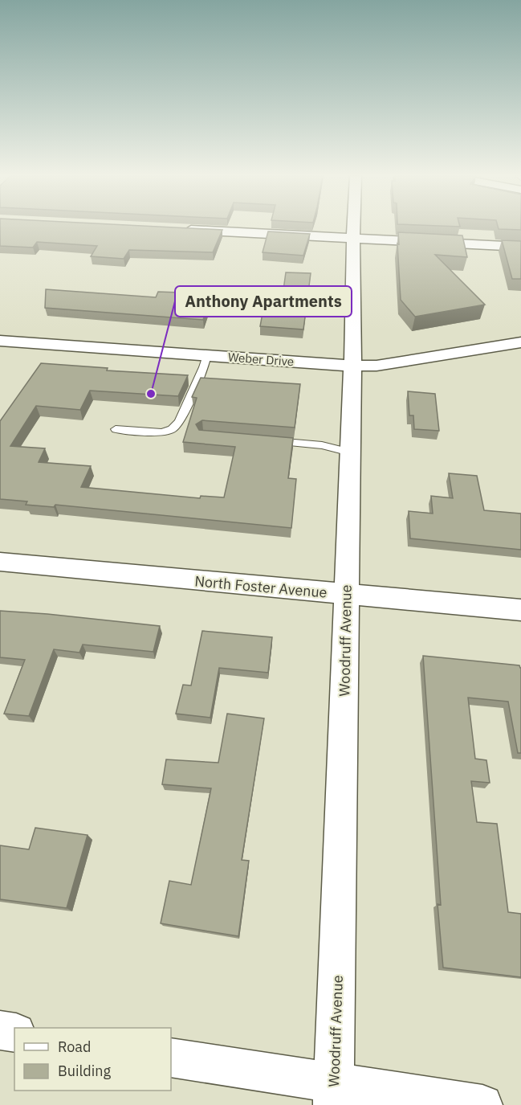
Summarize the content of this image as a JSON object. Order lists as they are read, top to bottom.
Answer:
{
  "streets": {
    "street": ["Weber Drive", "North Foster Avenue", "Woodruff Avenue"]
  },
  "crossings": [
    ["Weber Drive", "Woodruff Avenue"],
    ["North Foster Avenue", "Woodruff Avenue"]
  ],
  "places": ["Anthony Apartments"],
  "legend": ["Road", "Building"]
}
